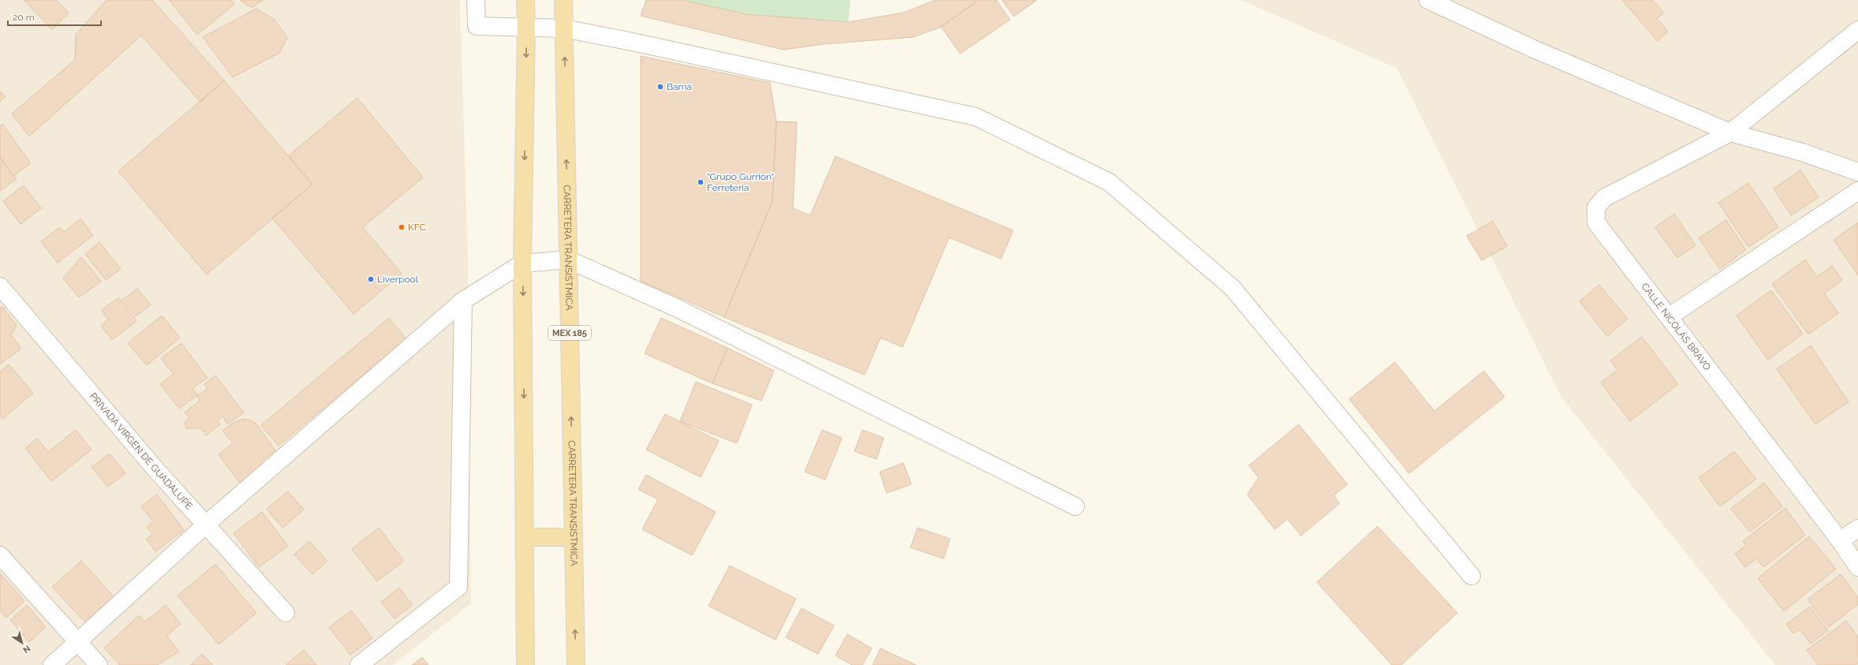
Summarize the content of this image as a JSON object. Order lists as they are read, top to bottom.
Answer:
{
  "streets": {
    "main road": ["CARRETERA TRANSISTMICA", "MEX 185"],
    "street": ["CALLE NICOLÁS BRAVO", "PRIVADA VIRGEN DE GUADALUPE"]
  },
  "places": [
    "Bama",
    "\"Grupo Gurrion\" Ferreteria",
    "KFC",
    "Liverpool"
  ],
  "scale_bar": "20 m",
  "north": "bottom right"
}
